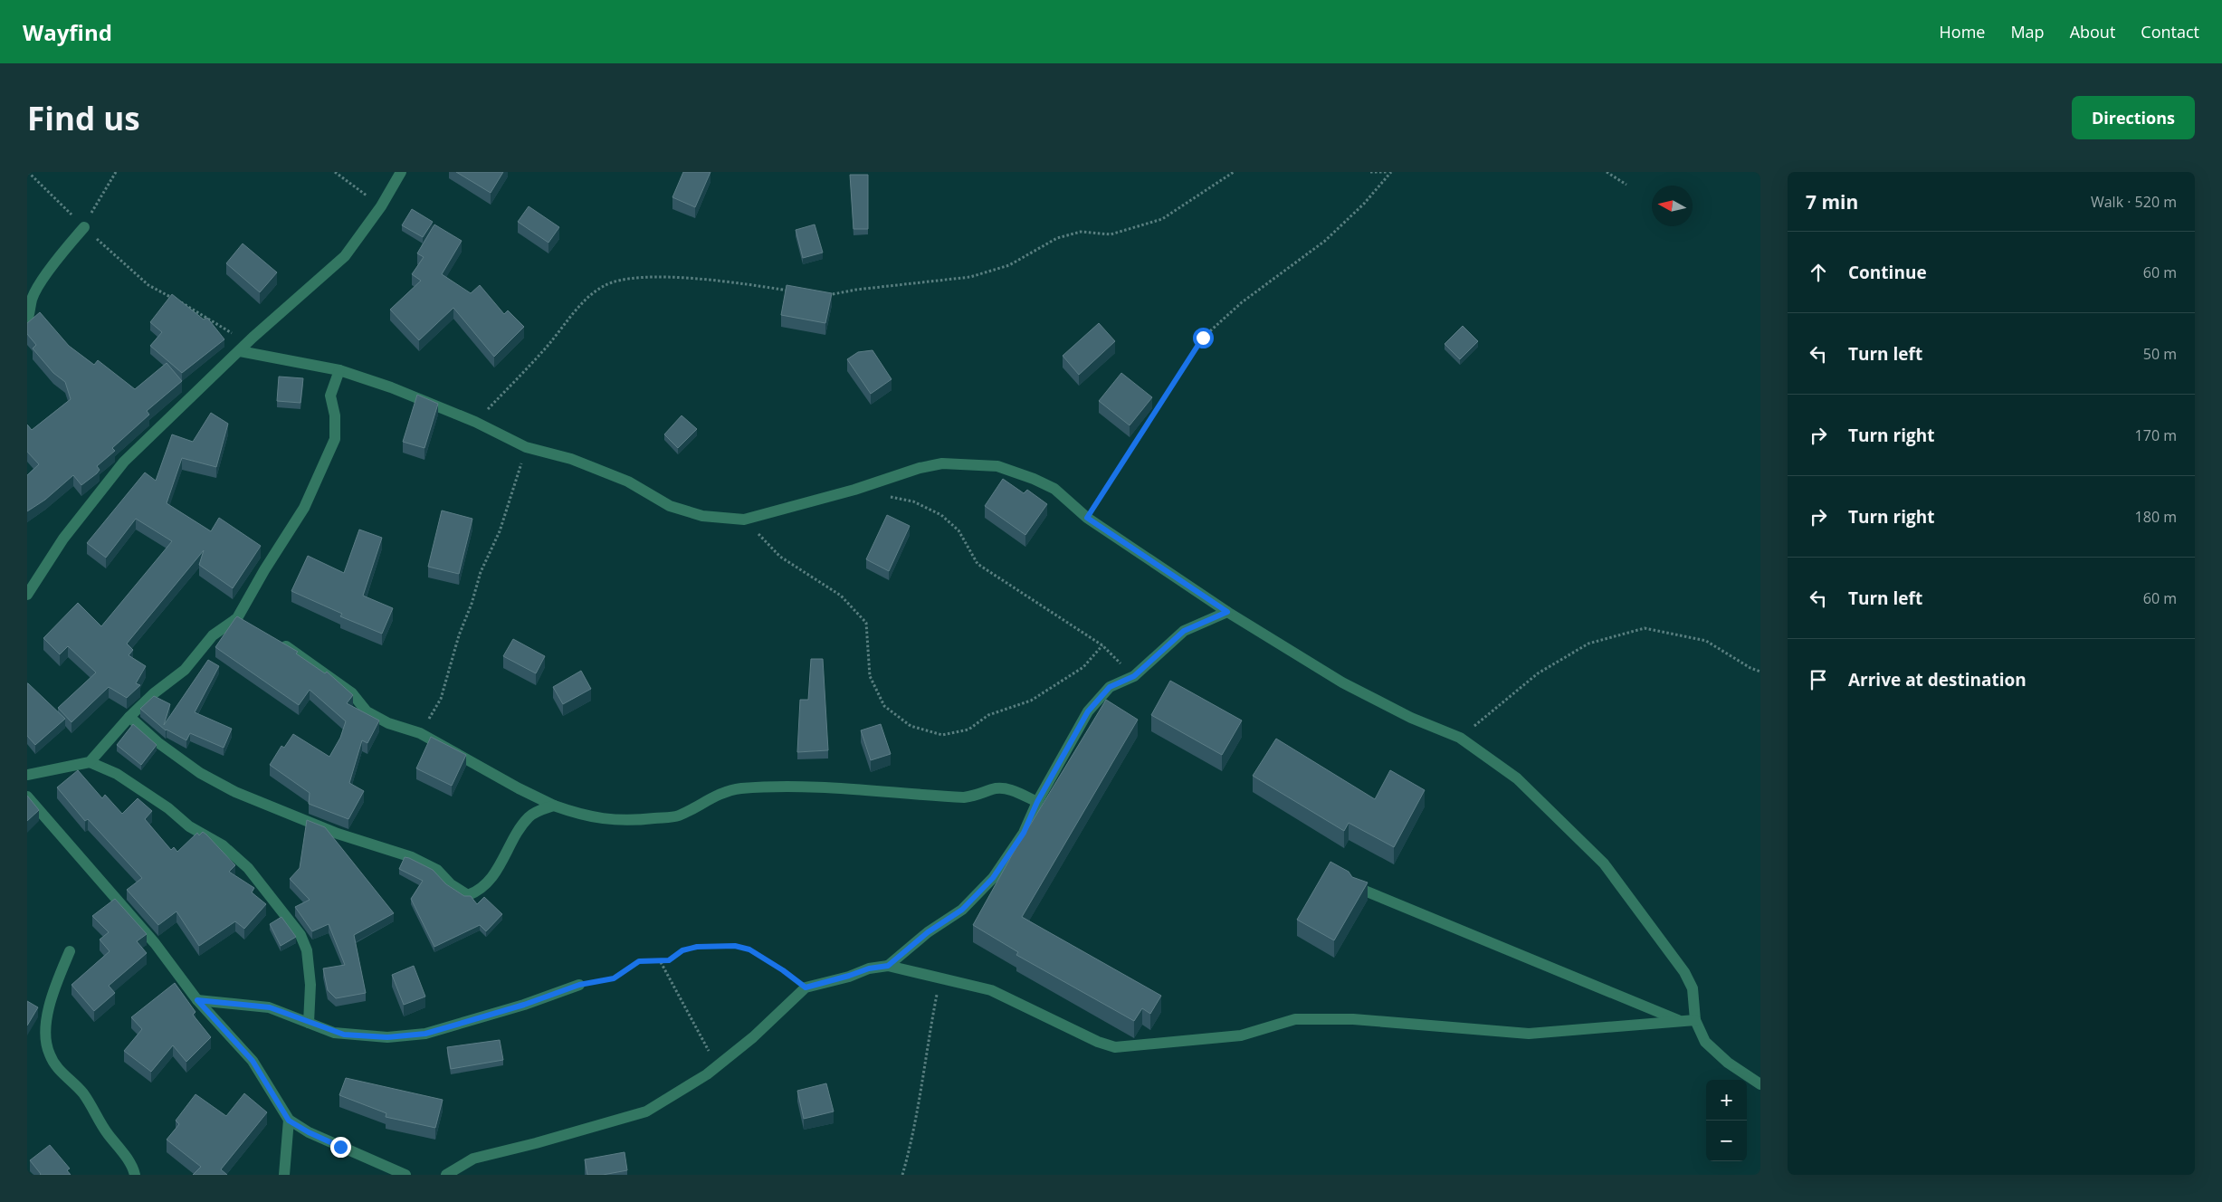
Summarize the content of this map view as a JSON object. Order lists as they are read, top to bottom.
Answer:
{
  "north": "left",
  "page": {
    "header": "Wayfind",
    "nav": [
      "Home",
      "Map",
      "About",
      "Contact"
    ],
    "buttons": "Directions",
    "title": "Find us",
    "heading": ["7 min", "Walk · 520 m"],
    "list": [
      ["Continue", "60 m"],
      ["Turn left", "50 m"],
      ["Turn right", "170 m"],
      ["Turn right", "180 m"],
      ["Turn left", "60 m"],
      "Arrive at destination"
    ],
    "map_buttons": ["+", "−"]
  }
}
